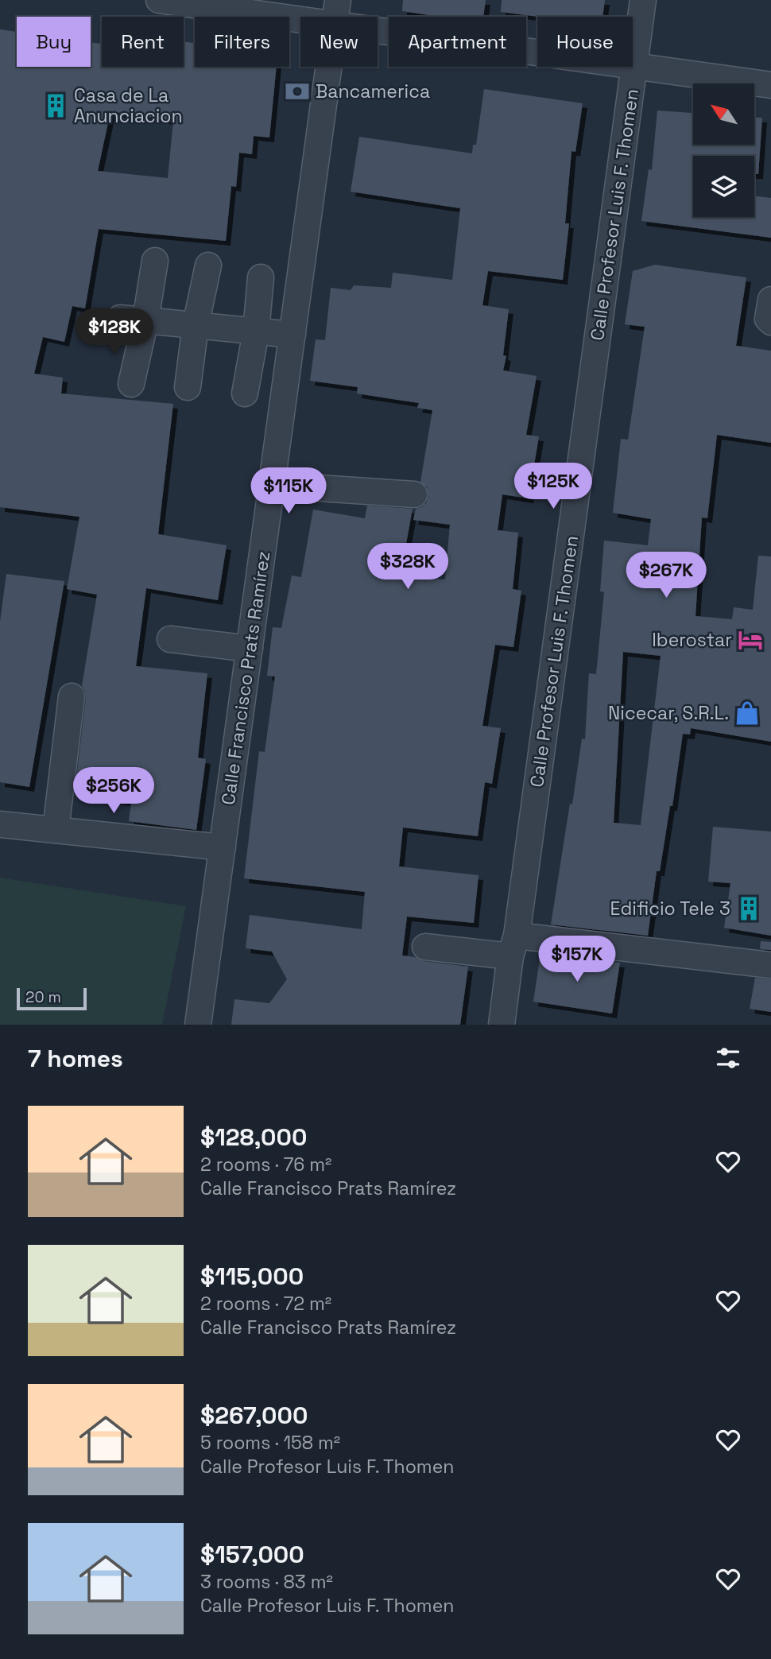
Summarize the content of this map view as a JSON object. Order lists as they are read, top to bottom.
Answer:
{
  "streets": {
    "street": ["Calle Profesor Luis F. Thomen", "Calle Francisco Prats Ramírez"]
  },
  "places": {
    "bank": ["Bancamerica"],
    "building": ["Casa de La Anunciacion", "Edificio Tele 3"],
    "hotel": ["Iberostar"],
    "shop": ["Nicecar, S.R.L."]
  },
  "scale_bar": "20 m",
  "north": "top left",
  "page": {
    "chip": [
      "Buy",
      "Rent",
      "Filters",
      "New",
      "Apartment",
      "House"
    ],
    "price": [
      "$128K",
      "$125K",
      "$115K",
      "$328K",
      "$267K",
      "$256K",
      "$157K"
    ],
    "scale": "20 m",
    "heading": "7 homes",
    "list": [
      {
        "name": "$128,000",
        "note": "2 rooms · 76 m² · Calle Francisco Prats Ramírez"
      },
      {
        "name": "$115,000",
        "note": "2 rooms · 72 m² · Calle Francisco Prats Ramírez"
      },
      {
        "name": "$267,000",
        "note": "5 rooms · 158 m² · Calle Profesor Luis F. Thomen"
      },
      {
        "name": "$157,000",
        "note": "3 rooms · 83 m² · Calle Profesor Luis F. Thomen"
      }
    ]
  }
}
